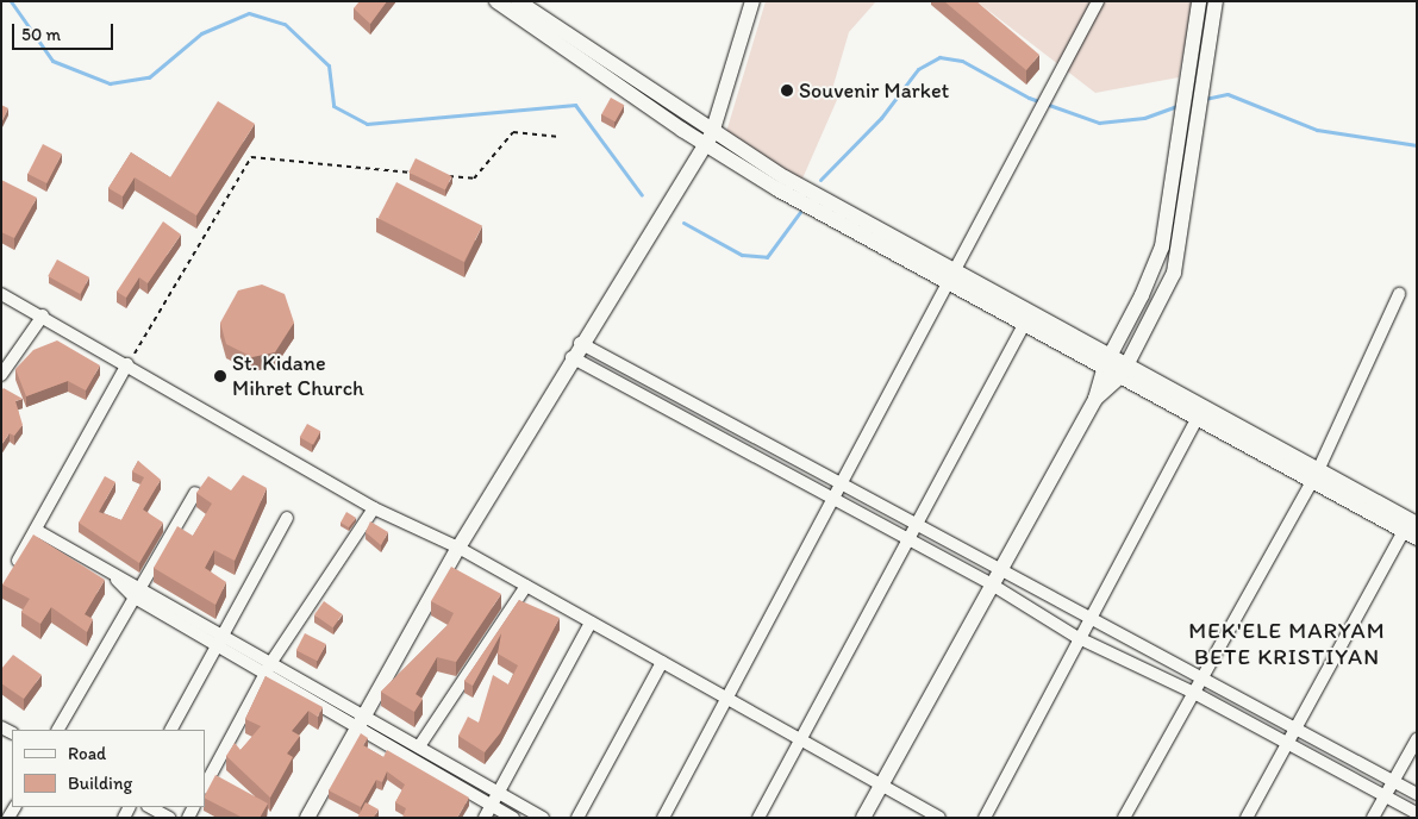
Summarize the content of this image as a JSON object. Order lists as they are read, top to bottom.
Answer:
{
  "districts": ["MEK'ELE MARYAM BETE KRISTIYAN"],
  "places": ["Souvenir Market", "St. Kidane Mihret Church"],
  "legend": ["Road", "Building"],
  "scale_bar": "50 m"
}
